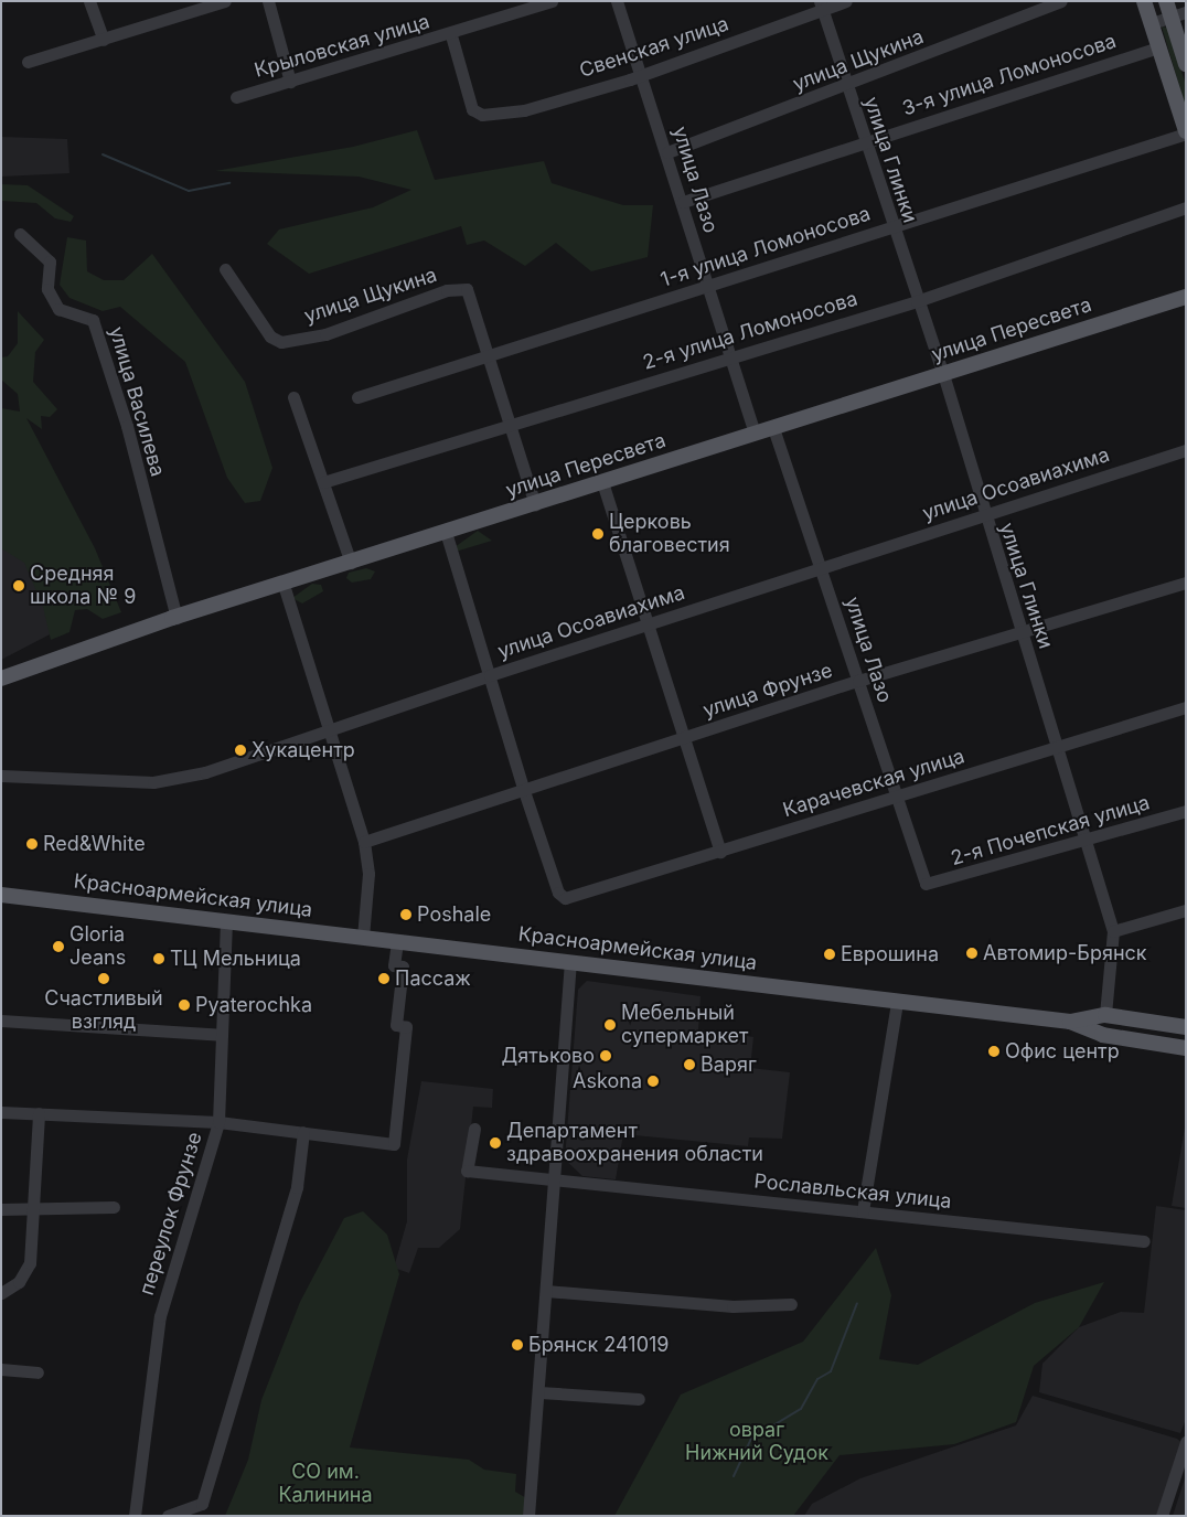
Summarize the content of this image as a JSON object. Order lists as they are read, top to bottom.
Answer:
{
  "streets": {
    "main road": ["улица Пересвета", "Красноармейская улица"],
    "street": [
      "Крыловская улица",
      "Свенская улица",
      "улица Щукина",
      "3-я улица Ломоносова",
      "улица Глинки",
      "улица Лазо",
      "1-я улица Ломоносова",
      "2-я улица Ломоносова",
      "улица Василева",
      "улица Осоавиахима",
      "улица Фрунзе",
      "Карачевская улица",
      "2-я Почепская улица",
      "Рославльская улица",
      "переулок Фрунзе"
    ]
  },
  "crossings": [
    ["Крыловская улица", "Свенская улица"],
    ["Свенская улица", "улица Глинки"],
    ["Свенская улица", "улица Лазо"],
    ["улица Щукина", "улица Глинки"],
    ["улица Щукина", "улица Лазо"],
    ["улица Щукина", "1-я улица Ломоносова"],
    ["3-я улица Ломоносова", "улица Глинки"],
    ["3-я улица Ломоносова", "улица Лазо"],
    ["улица Глинки", "1-я улица Ломоносова"],
    ["улица Глинки", "улица Пересвета"],
    ["улица Глинки", "2-я улица Ломоносова"],
    ["улица Глинки", "улица Осоавиахима"],
    ["улица Глинки", "улица Фрунзе"],
    ["улица Глинки", "Карачевская улица"],
    ["улица Глинки", "2-я Почепская улица"],
    ["улица Лазо", "1-я улица Ломоносова"],
    ["улица Лазо", "улица Пересвета"],
    ["улица Лазо", "2-я улица Ломоносова"],
    ["улица Лазо", "улица Осоавиахима"],
    ["улица Лазо", "улица Фрунзе"],
    ["улица Лазо", "Карачевская улица"],
    ["улица Лазо", "2-я Почепская улица"],
    ["улица Пересвета", "улица Василева"],
    ["улица Фрунзе", "Карачевская улица"],
    ["Красноармейская улица", "переулок Фрунзе"]
  ],
  "parks": ["овраг Нижний Судок", "СО им. Калинина"],
  "places": [
    "Церковь благовестия",
    "Средняя школа № 9",
    "Хукацентр",
    "Red&White",
    "Poshale",
    "Gloria Jeans",
    "Автомир-Брянск",
    "Еврошина",
    "ТЦ Мельница",
    "Счастливый взгляд",
    "Пассаж",
    "Pyaterochka",
    "Мебельный супермаркет",
    "Офис центр",
    "Дятьково",
    "Варяг",
    "Askona",
    "Департамент здравоохранения области",
    "Брянск 241019"
  ]
}
